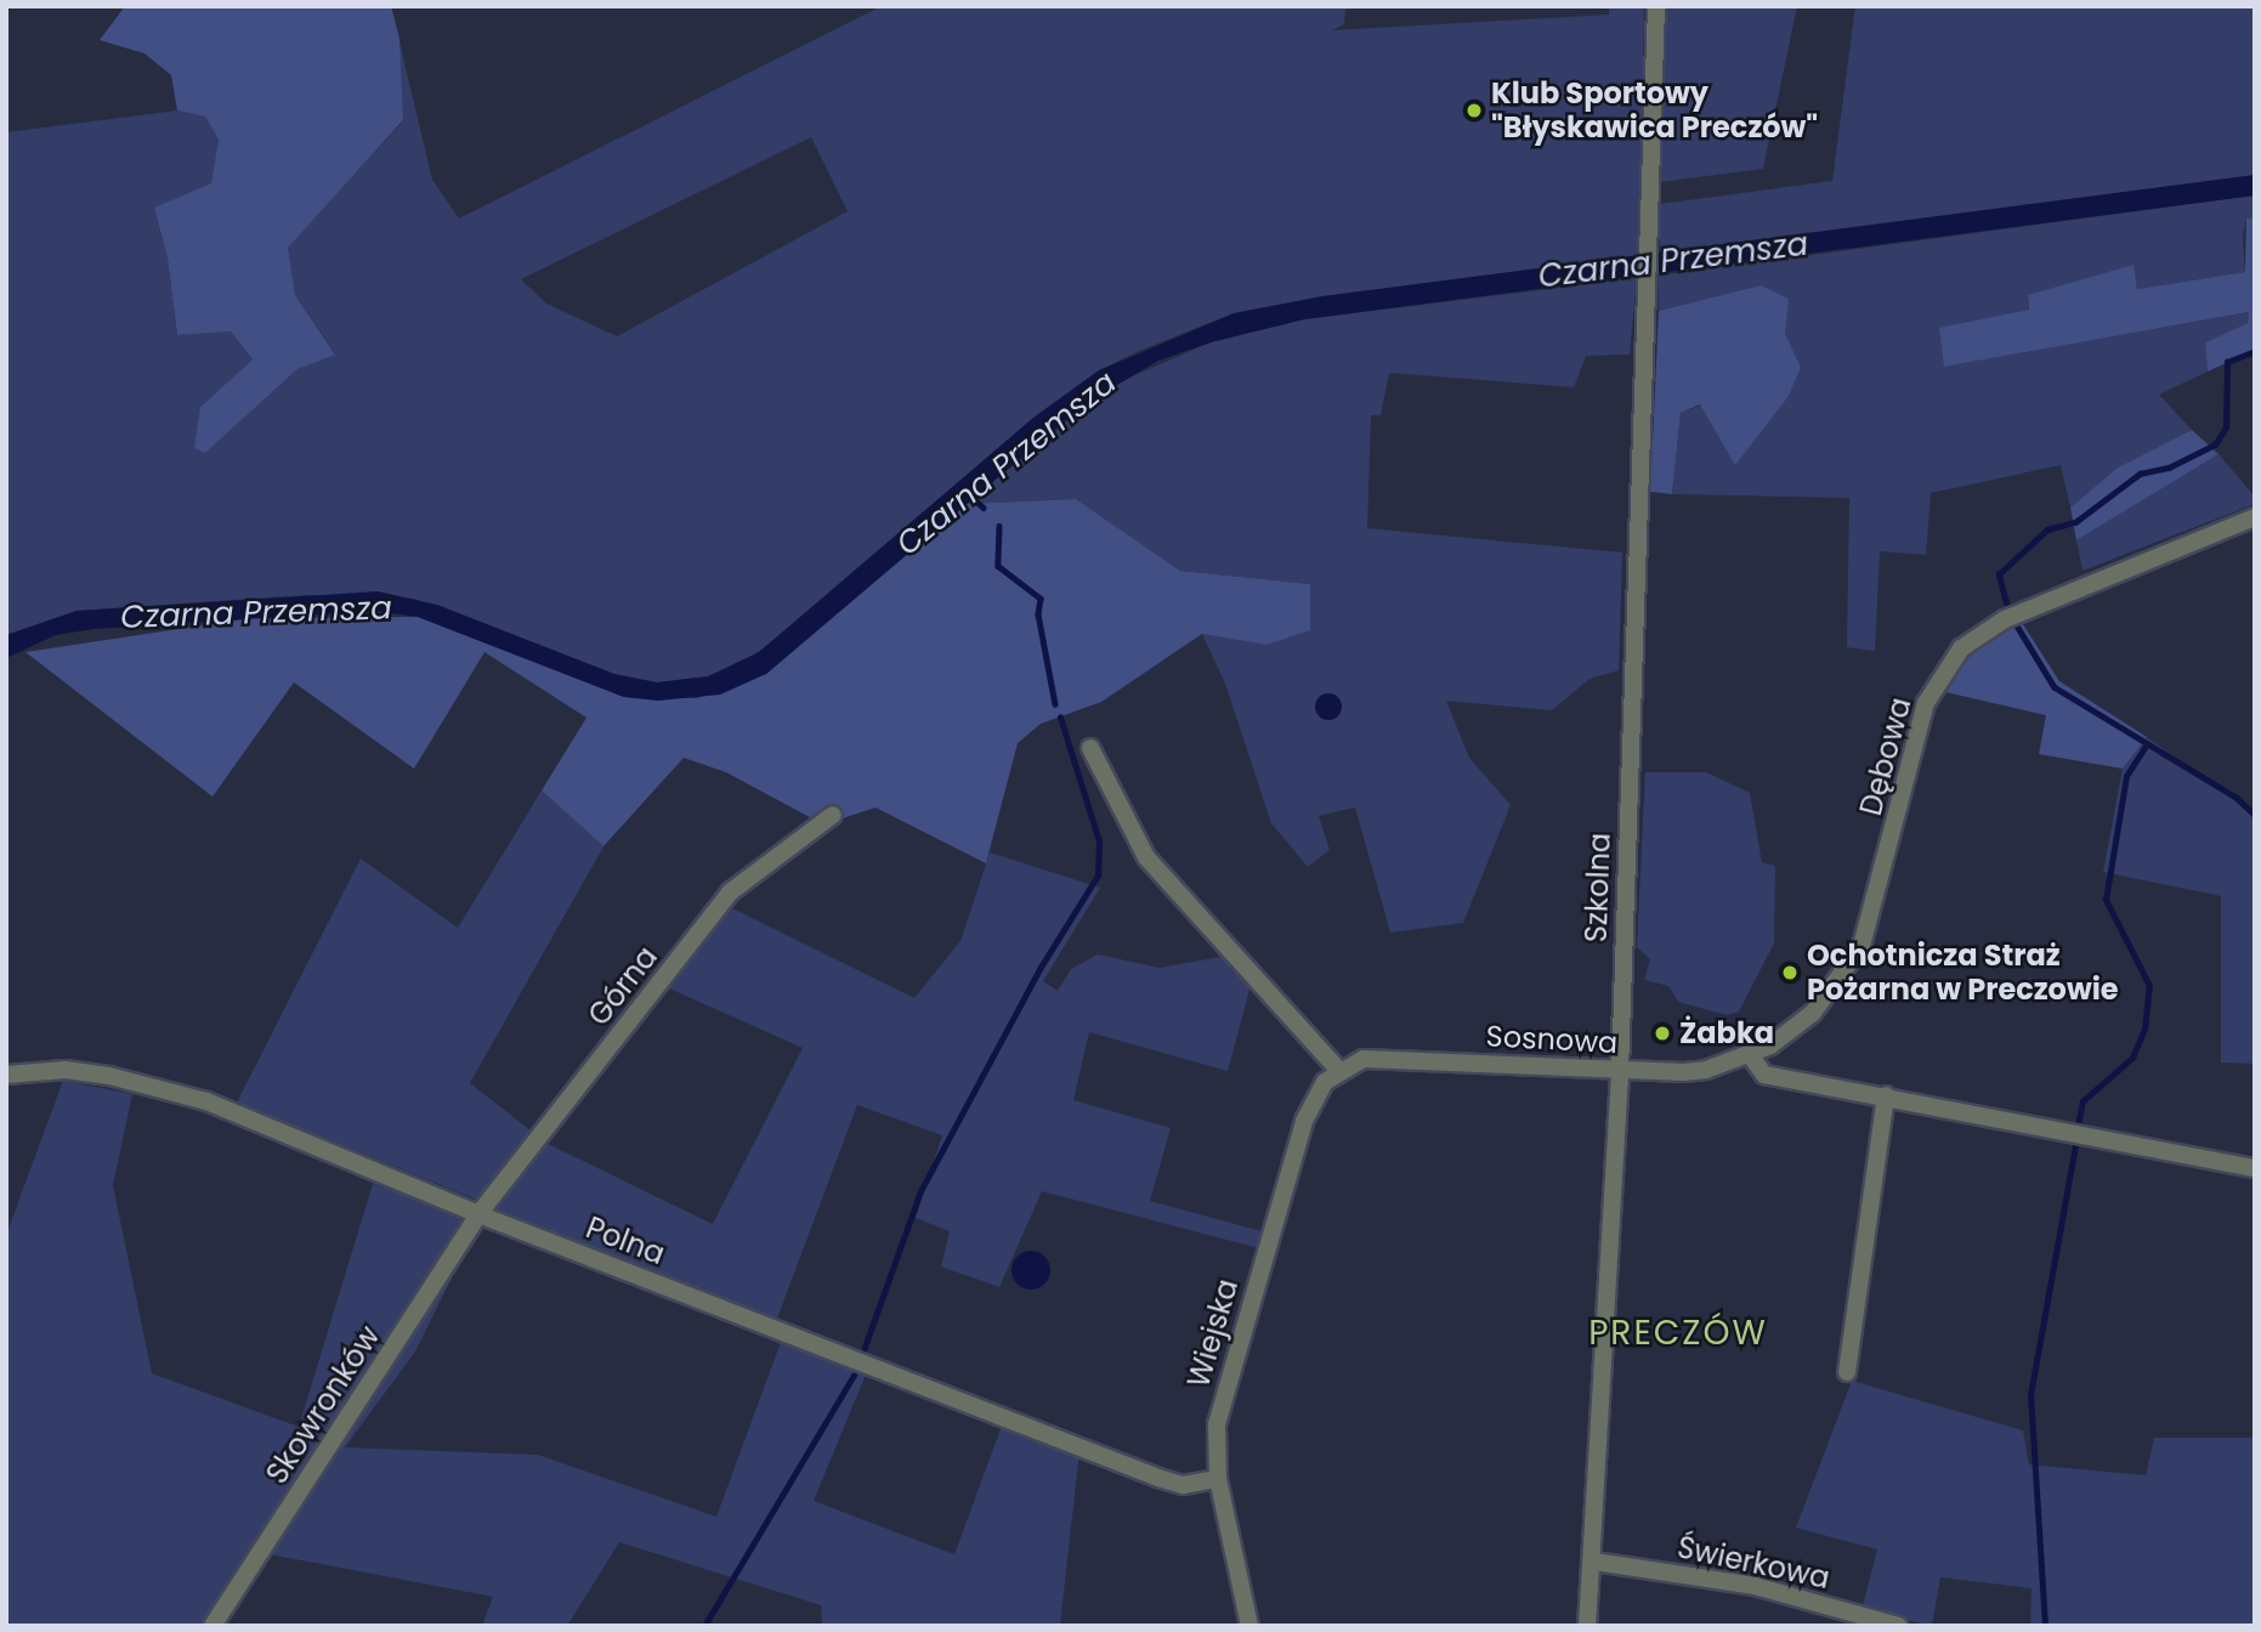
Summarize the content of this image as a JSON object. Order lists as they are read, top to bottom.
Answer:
{
  "streets": {
    "street": [
      "Dębowa",
      "Szkolna",
      "Górna",
      "Sosnowa",
      "Polna",
      "Wiejska",
      "Skowronków",
      "Świerkowa"
    ]
  },
  "crossings": [
    ["Dębowa", "Sosnowa"],
    ["Szkolna", "Sosnowa"],
    ["Szkolna", "Świerkowa"],
    ["Górna", "Polna"],
    ["Górna", "Skowronków"],
    ["Sosnowa", "Wiejska"],
    ["Polna", "Wiejska"],
    ["Polna", "Skowronków"]
  ],
  "districts": ["PRECZÓW"],
  "water": ["Czarna Przemsza"],
  "places": ["Klub Sportowy \"Błyskawica Preczów\"", "Ochotnicza Straż Pożarna w Preczowie", "Żabka"]
}
